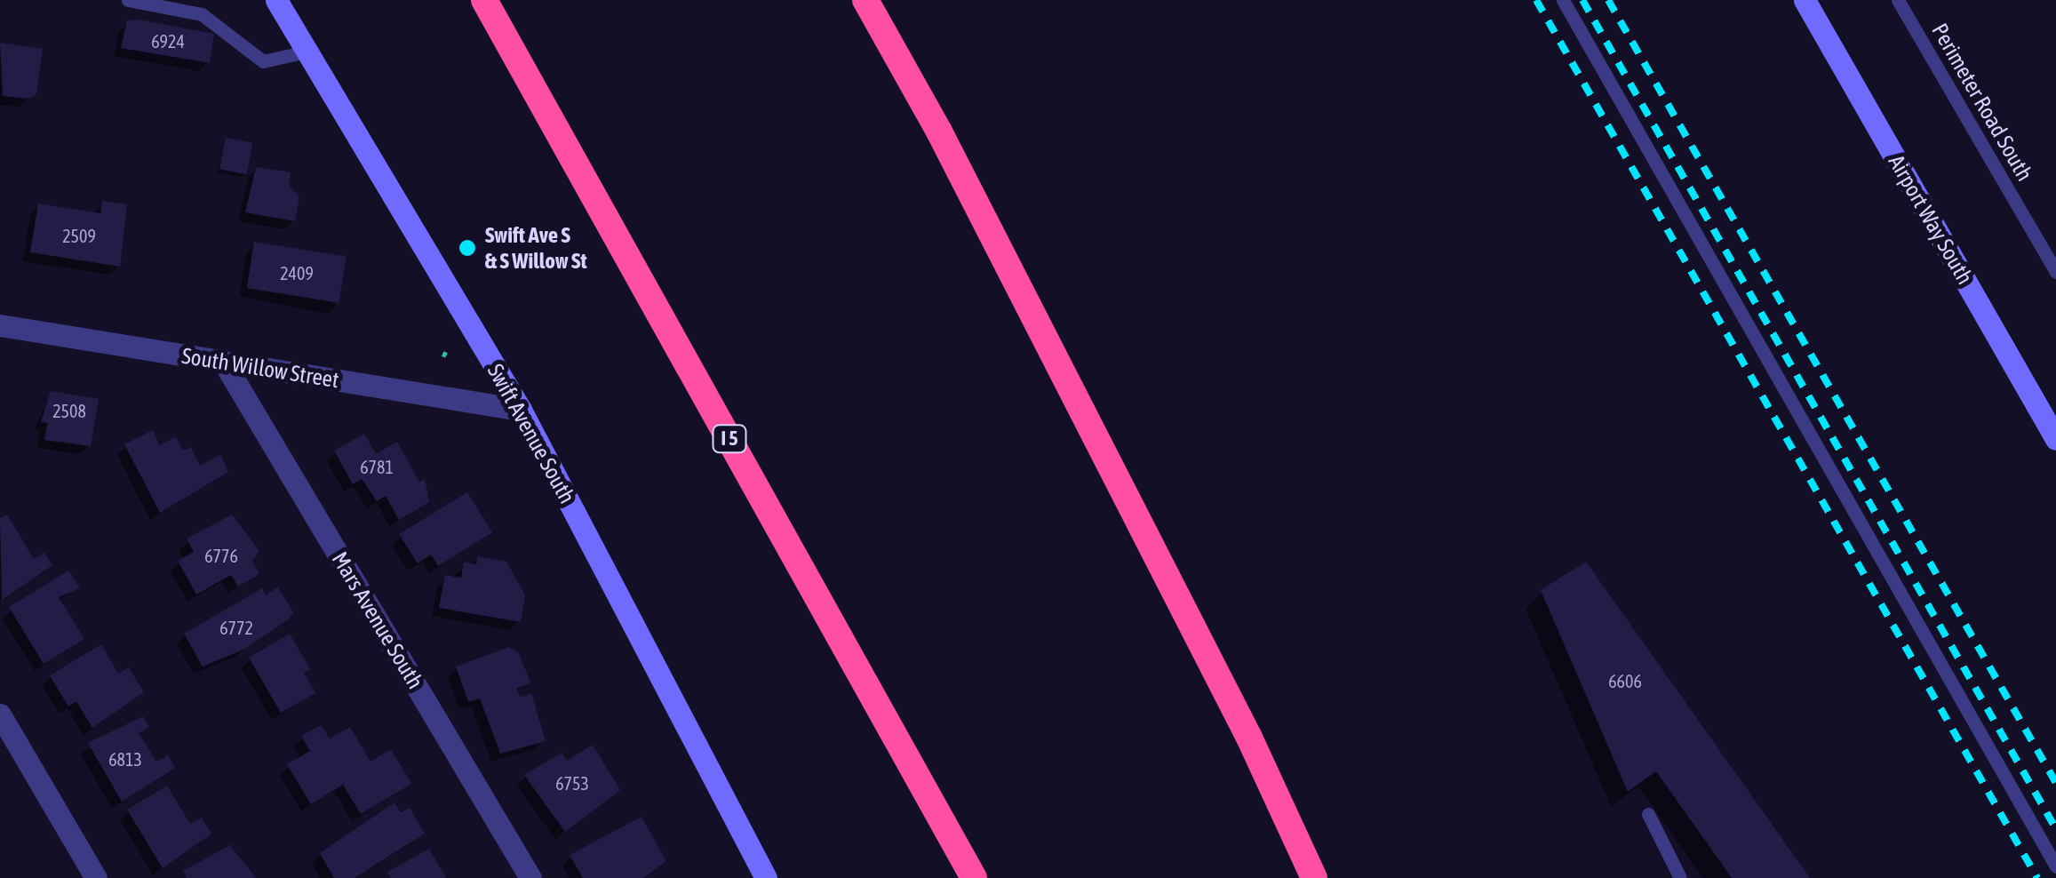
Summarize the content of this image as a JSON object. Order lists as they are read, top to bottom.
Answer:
{
  "streets": {
    "highway": ["I 5"],
    "street": [
      "Airport Way South",
      "South Willow Street",
      "Swift Avenue South",
      "Mars Avenue South"
    ],
    "lane": ["Perimeter Road South"]
  },
  "crossings": [
    ["South Willow Street", "Swift Avenue South"],
    ["South Willow Street", "Mars Avenue South"]
  ],
  "places": ["Swift Ave S & S Willow St"],
  "house_numbers": [
    "6924",
    "2509",
    "2409",
    "2508",
    "6781",
    "6776",
    "6772",
    "6606",
    "6813",
    "6753"
  ]
}
